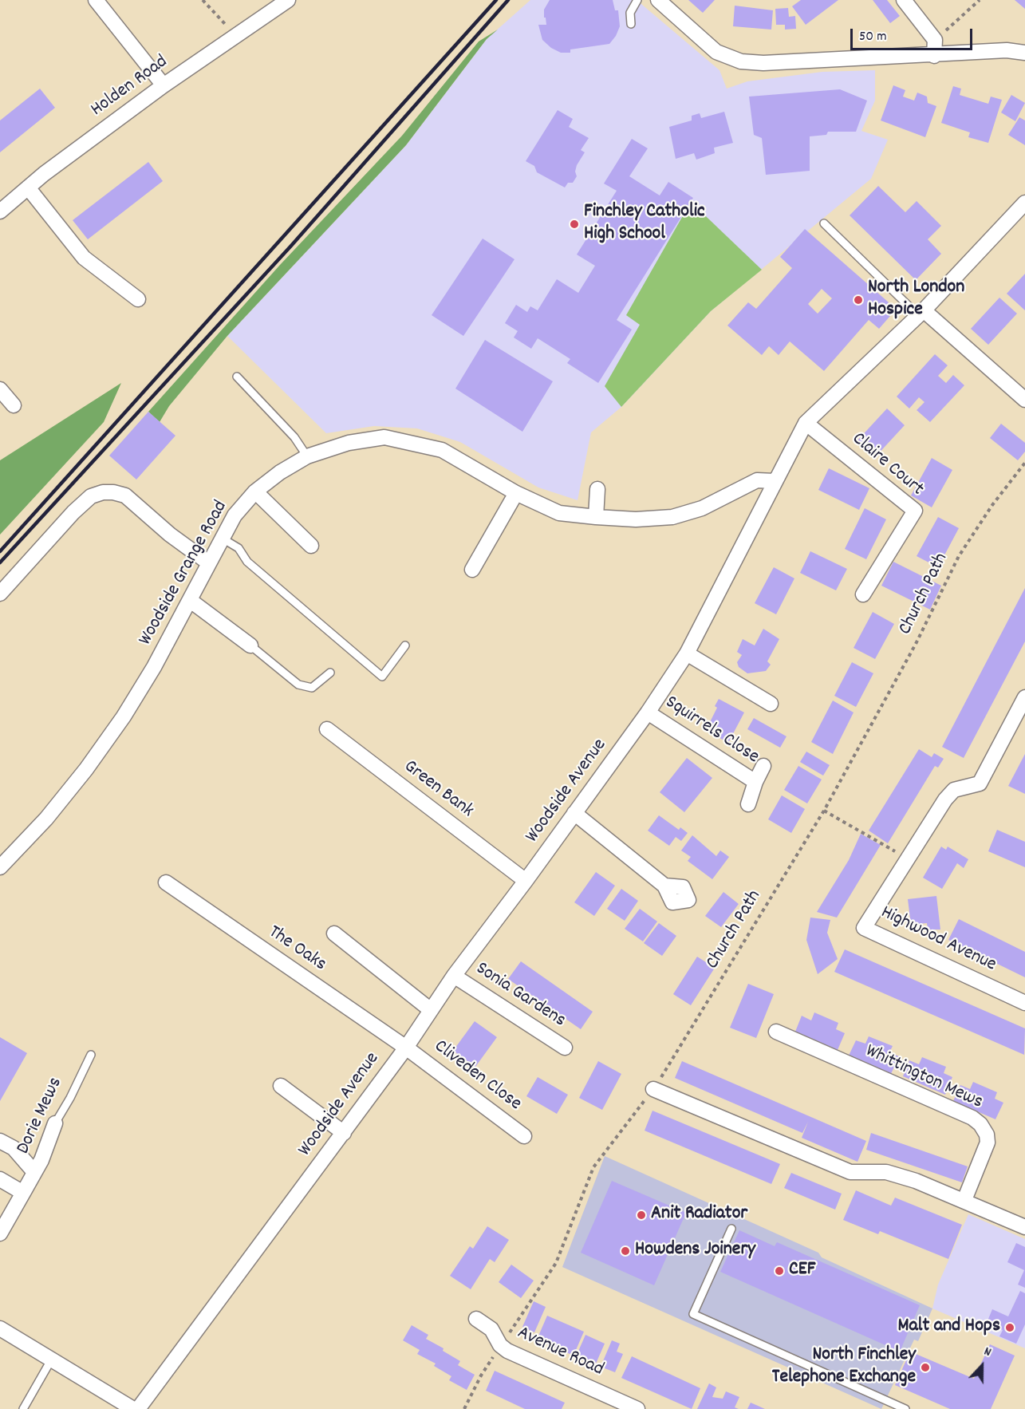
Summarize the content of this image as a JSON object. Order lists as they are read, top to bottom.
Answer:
{
  "streets": {
    "street": [
      "Holden Road",
      "Claire Court",
      "Woodside Grange Road",
      "Squirrels Close",
      "Green Bank",
      "Woodside Avenue",
      "Highwood Avenue",
      "The Oaks",
      "Sonia Gardens",
      "Cliveden Close",
      "Whittington Mews",
      "Dorie Mews",
      "Avenue Road"
    ],
    "path": ["Church Path"]
  },
  "crossings": [
    ["Claire Court", "Woodside Avenue"],
    ["Woodside Grange Road", "Woodside Avenue"],
    ["Church Path", "Avenue Road"],
    ["Squirrels Close", "Woodside Avenue"],
    ["Green Bank", "Woodside Avenue"],
    ["Woodside Avenue", "The Oaks"],
    ["Woodside Avenue", "Sonia Gardens"],
    ["Woodside Avenue", "Cliveden Close"],
    ["The Oaks", "Cliveden Close"]
  ],
  "places": [
    "Finchley Catholic High School",
    "North London Hospice",
    "Anit Radiator",
    "Howdens Joinery",
    "CEF",
    "Malt and Hops",
    "North Finchley Telephone Exchange"
  ],
  "scale_bar": "50 m",
  "north": "top"
}
